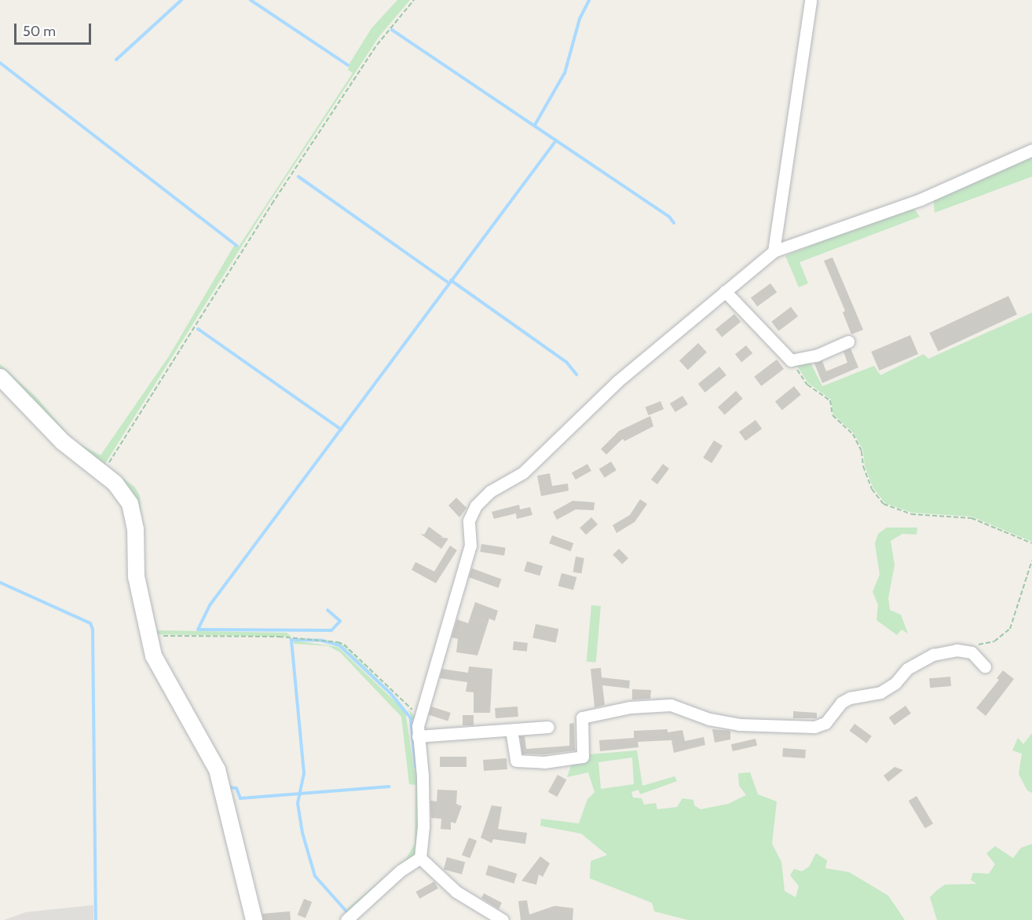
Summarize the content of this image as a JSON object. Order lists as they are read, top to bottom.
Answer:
{
  "scale_bar": "50 m"
}
